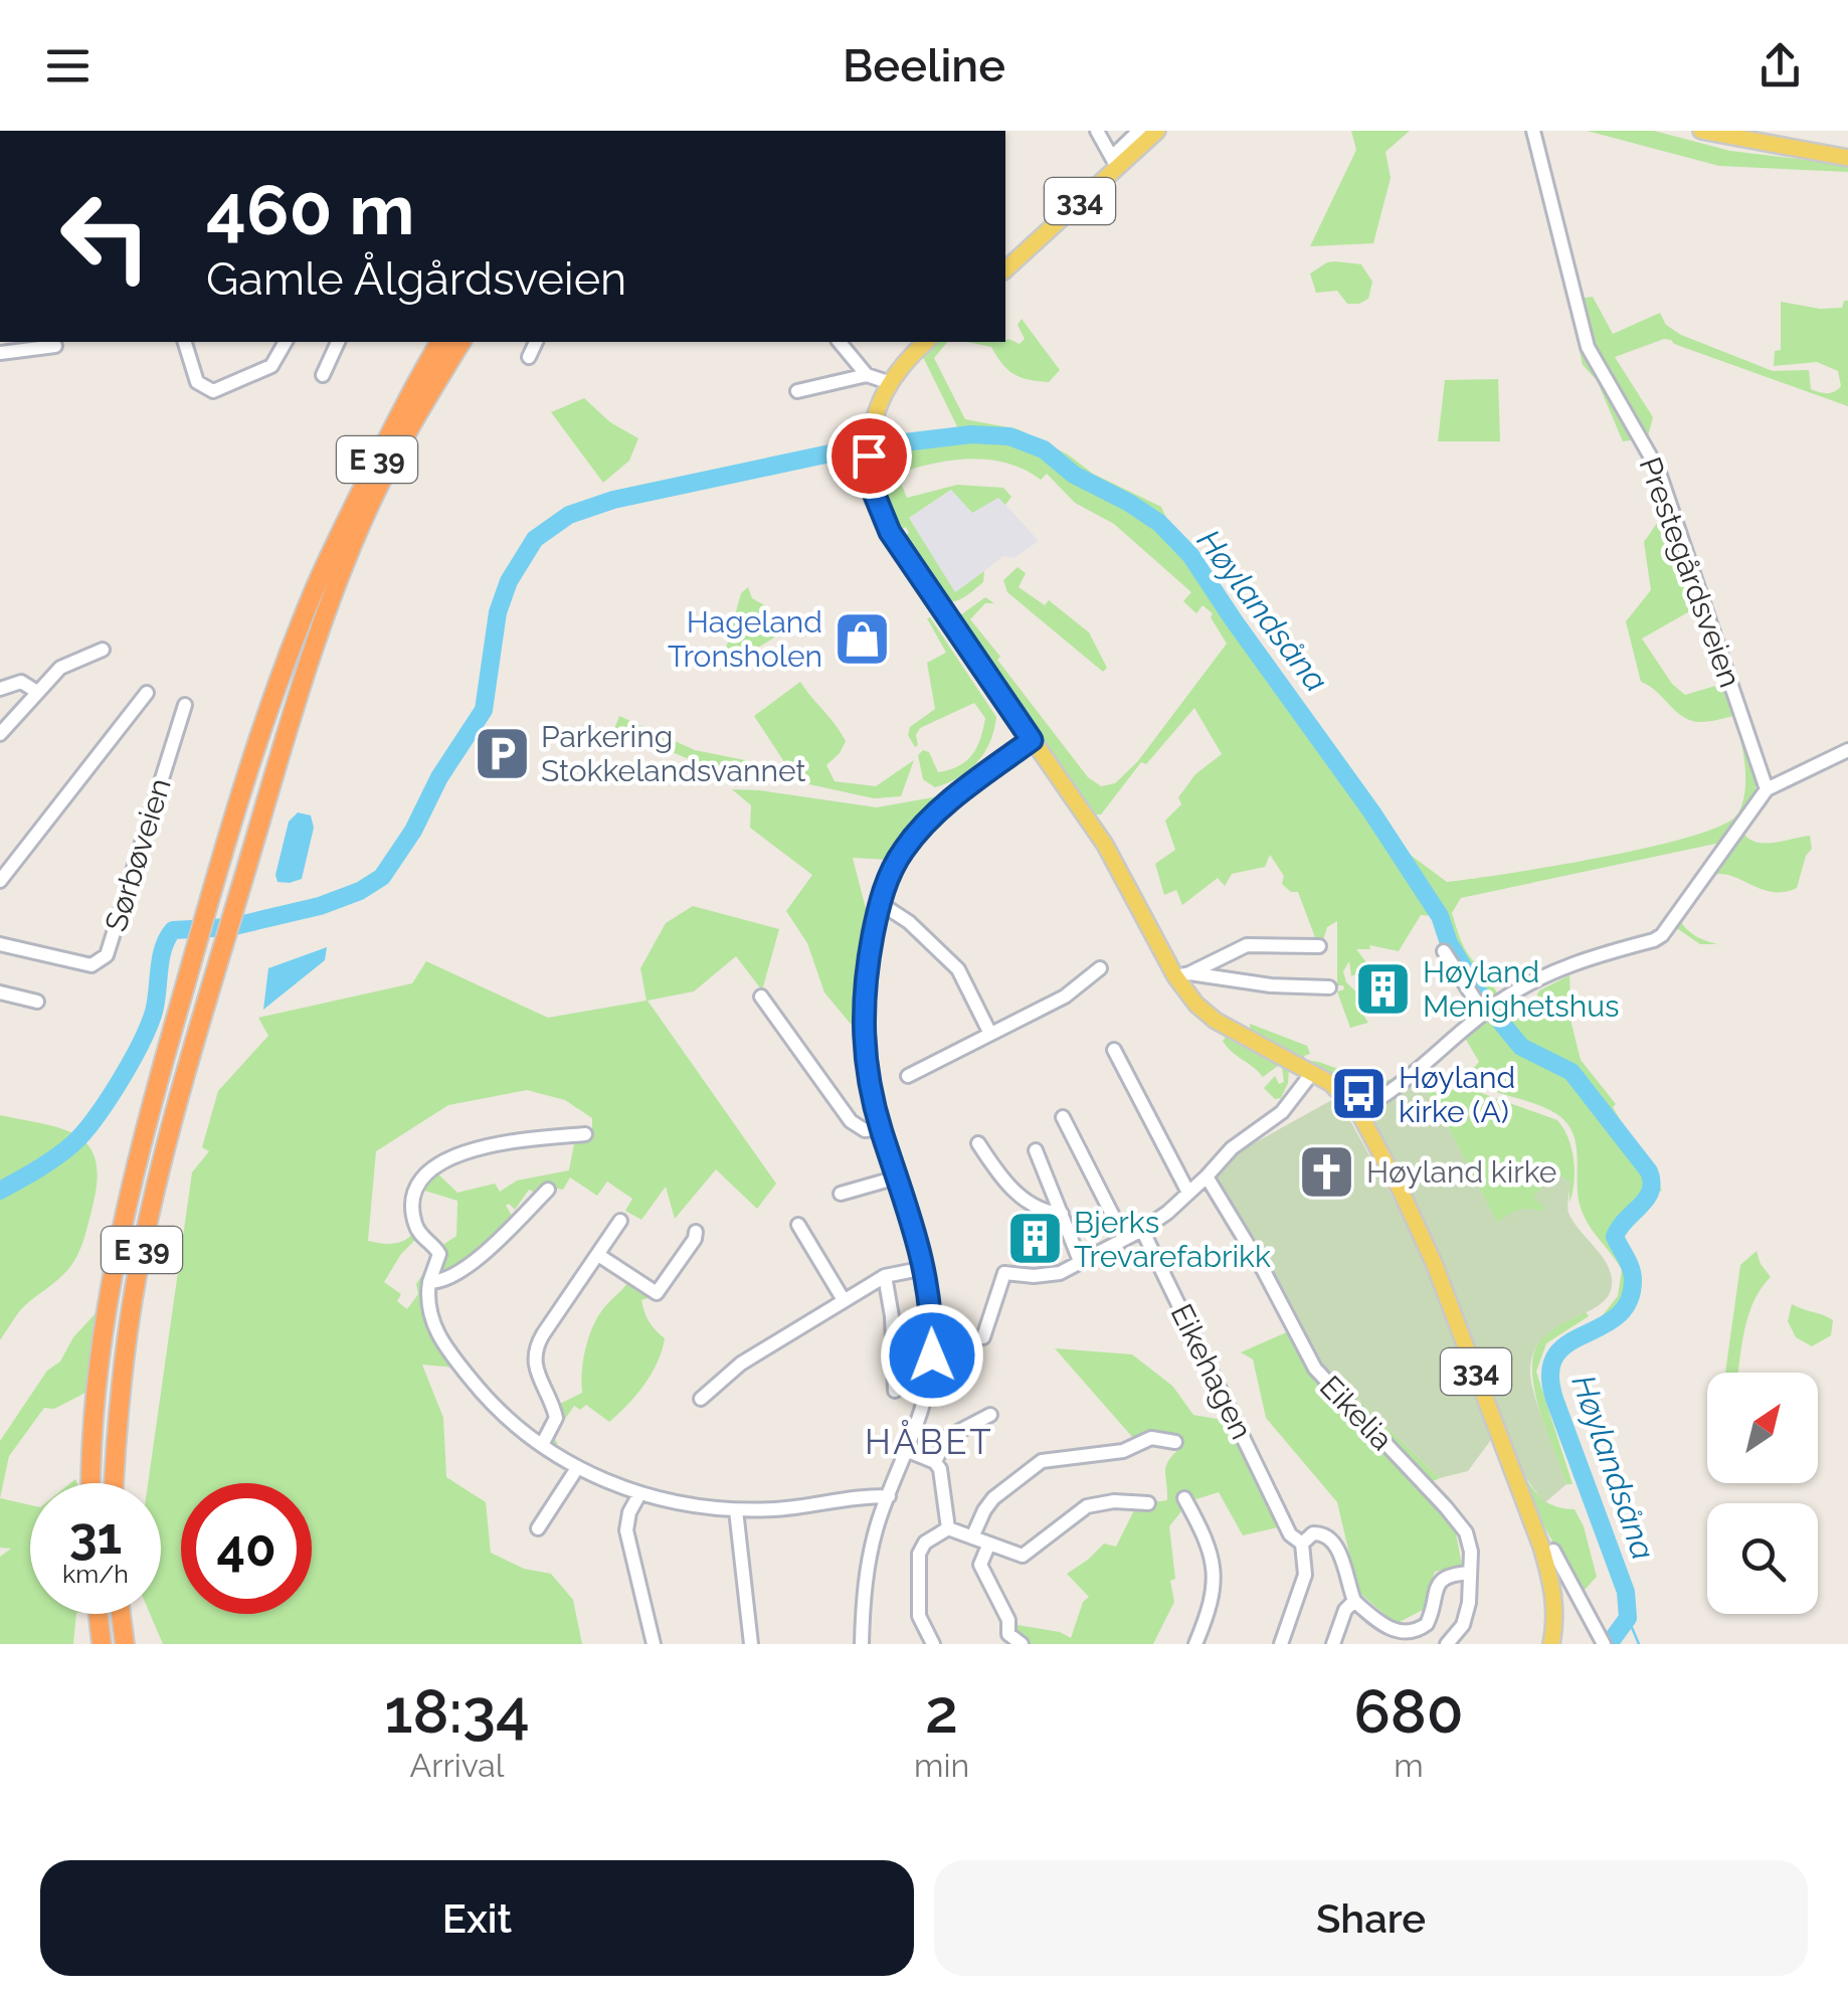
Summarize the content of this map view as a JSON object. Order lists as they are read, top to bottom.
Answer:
{
  "streets": {
    "highway": ["E 39"],
    "main road": ["334"],
    "street": [
      "Prestegårdsveien",
      "Sørbøveien",
      "Eikehagen",
      "Eikelia"
    ]
  },
  "districts": ["HÅBET"],
  "water": ["Høylandsåna"],
  "places": {
    "shop": ["Hageland Tronsholen"],
    "parking": ["Parkering Stokkelandsvannet"],
    "building": ["Høyland Menighetshus", "Bjerks Trevarefabrikk"],
    "bus stop": ["Høyland kirke (A)"],
    "church": ["Høyland kirke"]
  },
  "north": "top right",
  "page": {
    "header": "Beeline",
    "turn": ["460 m", "Gamle Ålgårdsveien"],
    "speed": "31 km/h",
    "limit": "40",
    "eta": [
      "18:34",
      "Arrival",
      "2",
      "min",
      "680",
      "m"
    ],
    "buttons": ["Exit", "Share"]
  }
}
